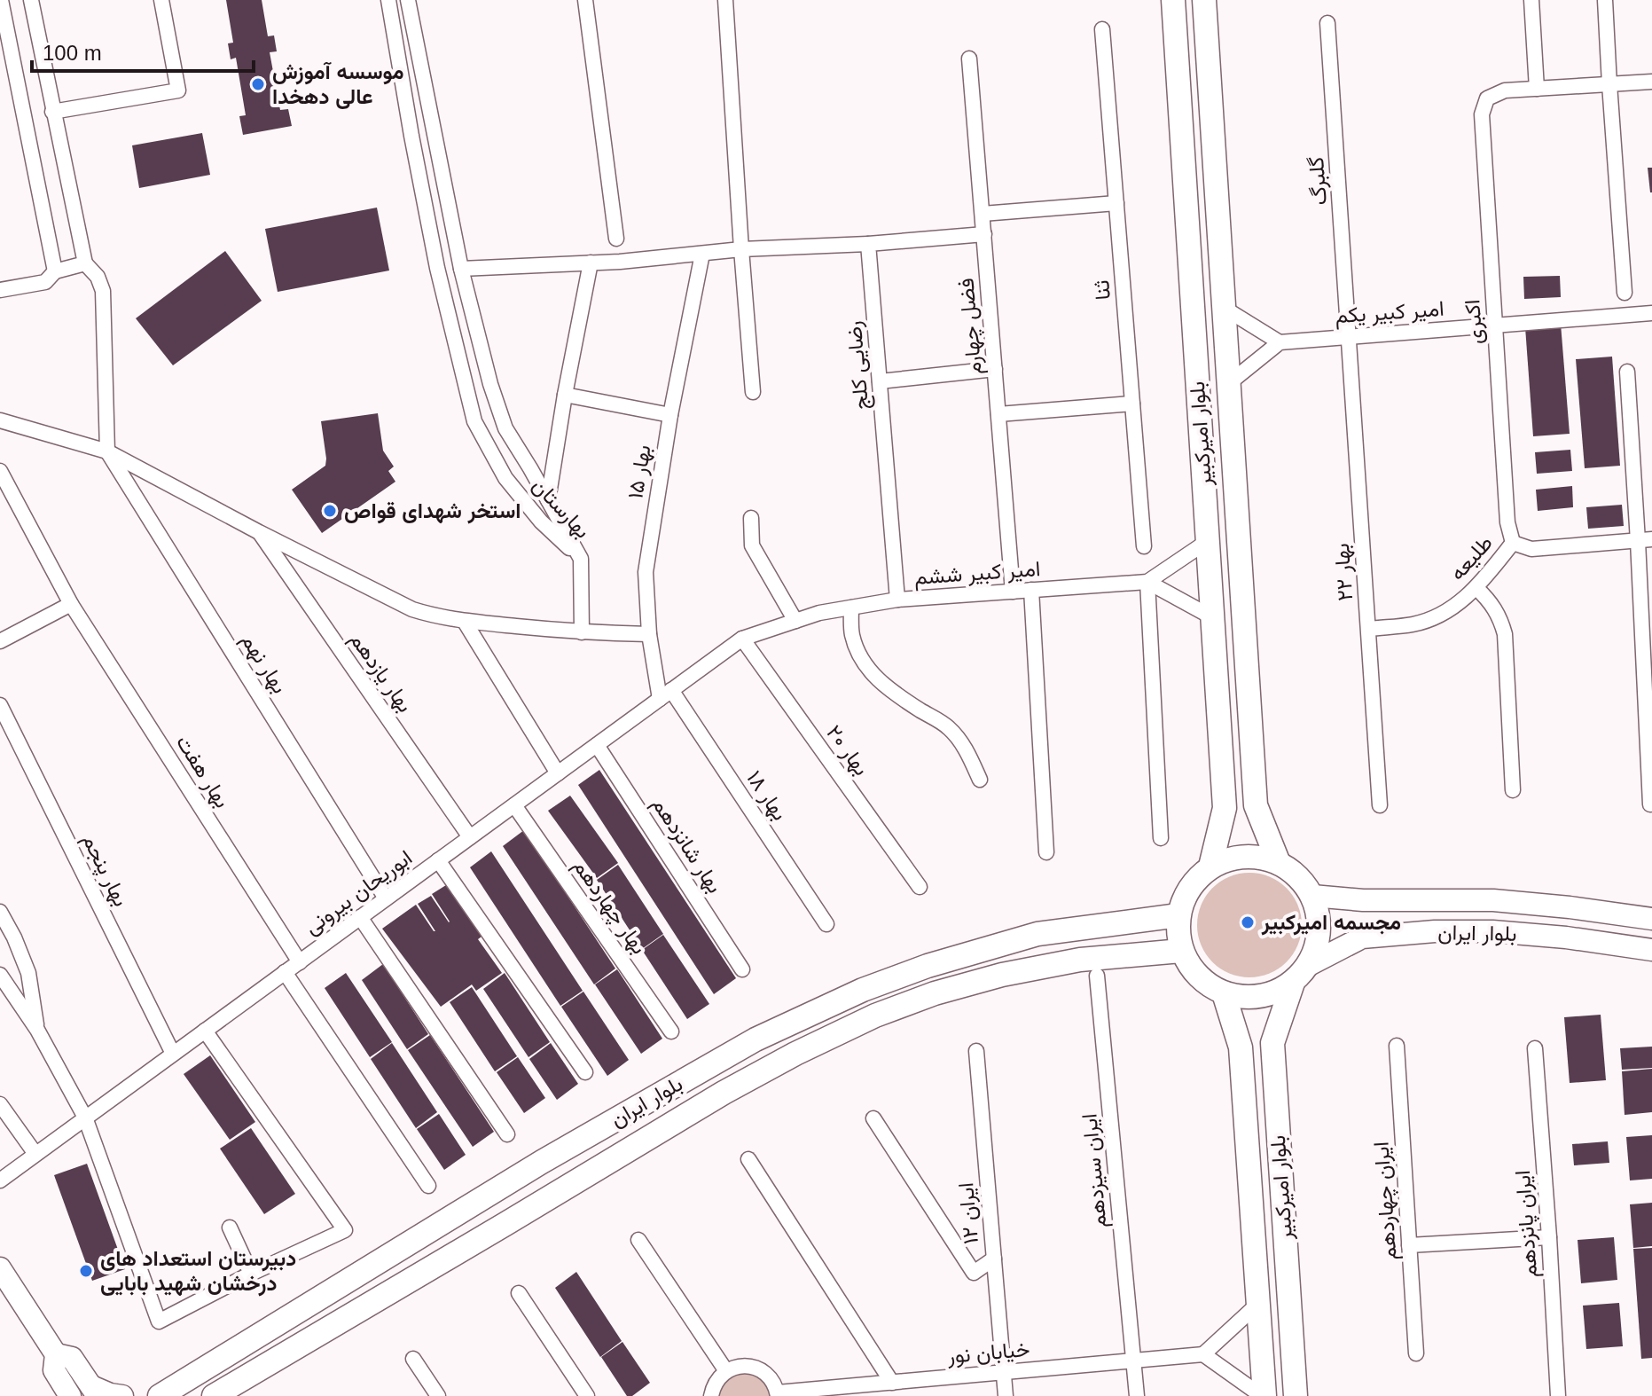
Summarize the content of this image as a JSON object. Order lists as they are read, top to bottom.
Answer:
{
  "streets": {
    "main road": ["بلوار امیرکبیر", "بلوار ایران"],
    "street": [
      "گلبرگ",
      "ثنا",
      "امیر کبیر یکم",
      "اکبری",
      "فضل چهارم",
      "رضایی کلج",
      "بهار ۱۵",
      "بهارستان",
      "طلیعه",
      "بهار ۲۲",
      "امیر کبیر ششم",
      "بهار نهم",
      "بهار یازدهم",
      "بهار ۲۰",
      "بهار هفت",
      "بهار ۱۸",
      "بهار شانزدهم",
      "بهار پنجم",
      "ابوریحان بیرونی",
      "بهار چهاردهم",
      "ایران سیزدهم",
      "ایران چهاردهم",
      "ایران ۱۲",
      "ایران پانزدهم",
      "خیابان نور"
    ]
  },
  "crossings": [
    ["گلبرگ", "امیر کبیر یکم"],
    ["گلبرگ", "بهار ۲۲"],
    ["امیر کبیر یکم", "اکبری"],
    ["امیر کبیر یکم", "بهار ۲۲"],
    ["اکبری", "طلیعه"],
    ["فضل چهارم", "امیر کبیر ششم"],
    ["رضایی کلج", "امیر کبیر ششم"],
    ["بلوار امیرکبیر", "بلوار ایران"],
    ["بهار ۱۵", "بهار ۱۸"],
    ["بهار ۱۵", "ابوریحان بیرونی"],
    ["طلیعه", "بهار ۲۲"],
    ["امیر کبیر ششم", "بهار ۲۰"],
    ["امیر کبیر ششم", "ابوریحان بیرونی"],
    ["بهار نهم", "ابوریحان بیرونی"],
    ["بهار یازدهم", "ابوریحان بیرونی"],
    ["بهار ۲۰", "ابوریحان بیرونی"],
    ["بهار هفت", "ابوریحان بیرونی"],
    ["بهار ۱۸", "ابوریحان بیرونی"],
    ["بهار شانزدهم", "ابوریحان بیرونی"],
    ["بهار پنجم", "ابوریحان بیرونی"],
    ["ابوریحان بیرونی", "بهار چهاردهم"],
    ["ایران سیزدهم", "خیابان نور"],
    ["ایران ۱۲", "خیابان نور"]
  ],
  "places": [
    "موسسه آموزش عالی دهخدا",
    "استخر شهدای قواص",
    "مجسمه امیرکبیر",
    "دبیرستان استعداد های درخشان شهید بابایی"
  ],
  "scale_bar": "100 m"
}
